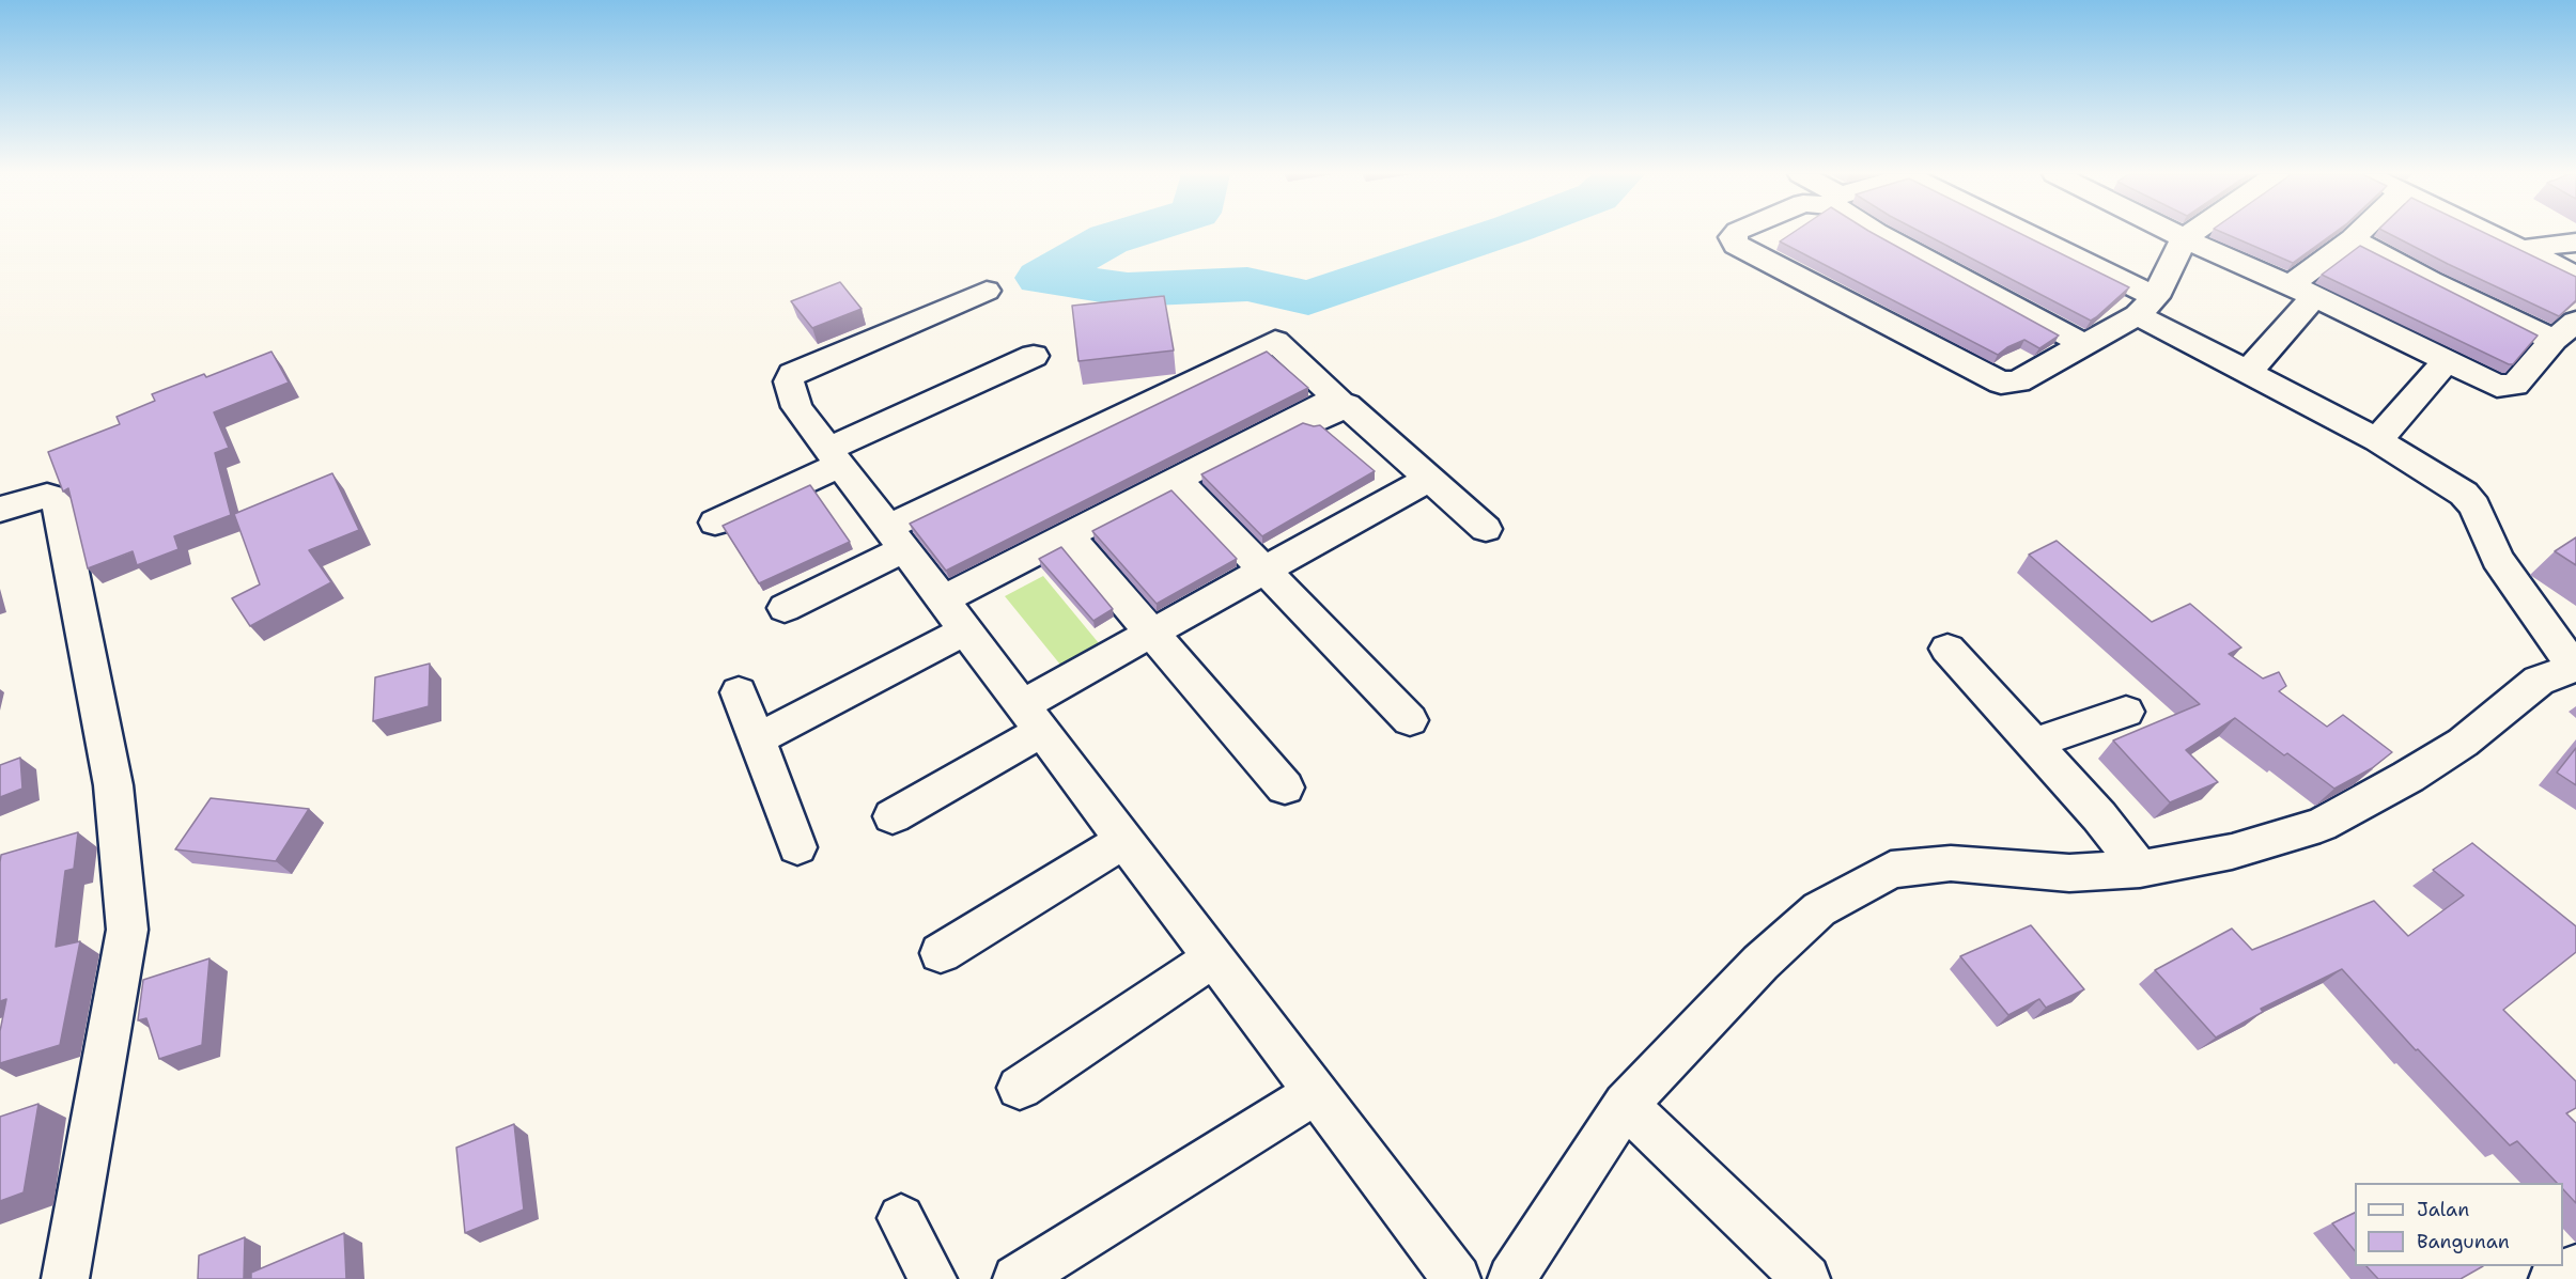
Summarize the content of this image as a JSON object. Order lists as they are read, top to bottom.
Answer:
{
  "legend": ["Jalan", "Bangunan"]
}
